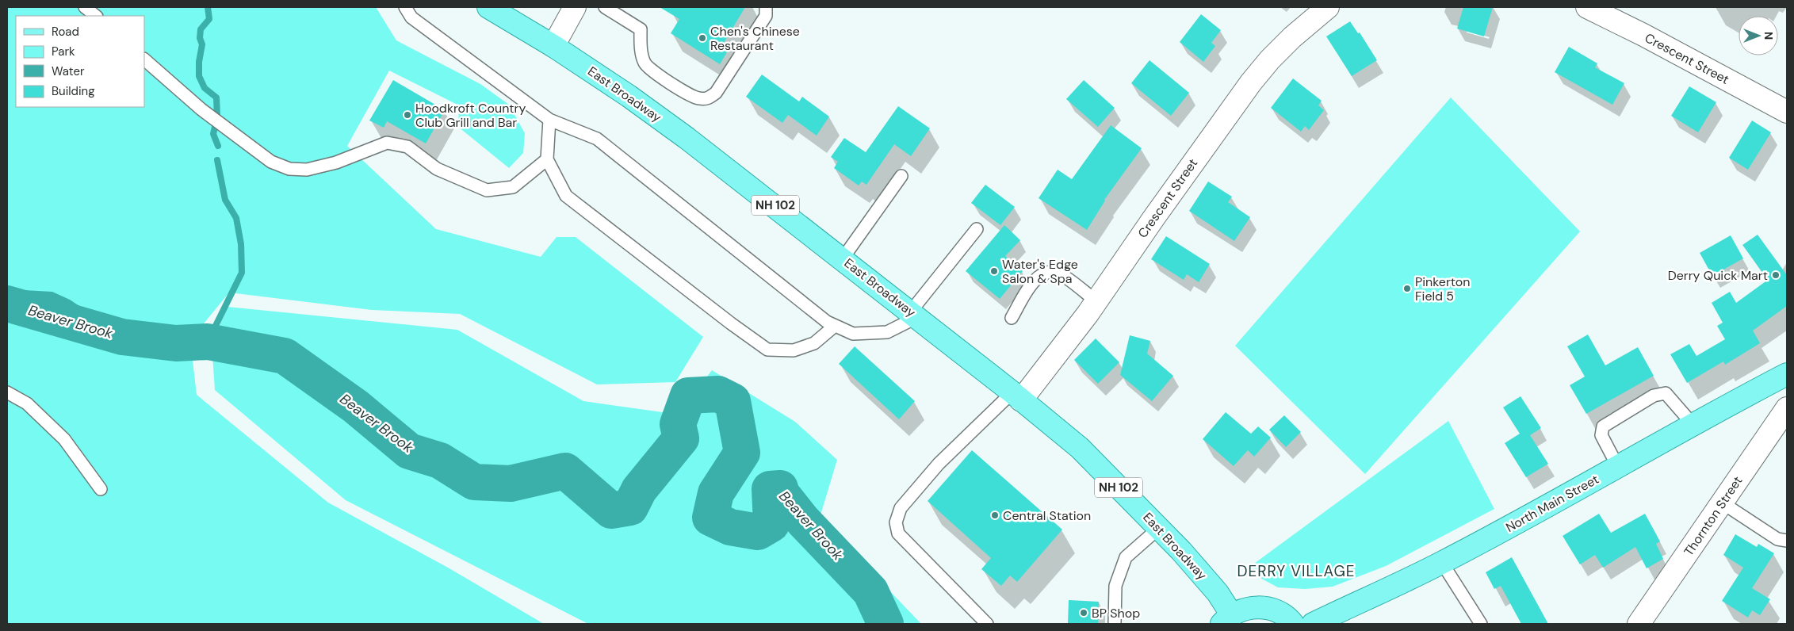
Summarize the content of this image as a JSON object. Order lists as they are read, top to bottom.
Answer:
{
  "streets": {
    "main road": ["East Broadway", "NH 102", "North Main Street"],
    "street": ["Crescent Street", "Thornton Street"]
  },
  "crossings": [
    ["Crescent Street", "East Broadway"]
  ],
  "districts": ["DERRY VILLAGE"],
  "water": ["Beaver Brook"],
  "places": [
    "Chen's Chinese Restaurant",
    "Hoodkroft Country Club Grill and Bar",
    "Water's Edge Salon & Spa",
    "Derry Quick Mart",
    "Pinkerton Field 5",
    "Central Station",
    "BP Shop"
  ],
  "legend": [
    "Road",
    "Park",
    "Water",
    "Building"
  ],
  "north": "right"
}
